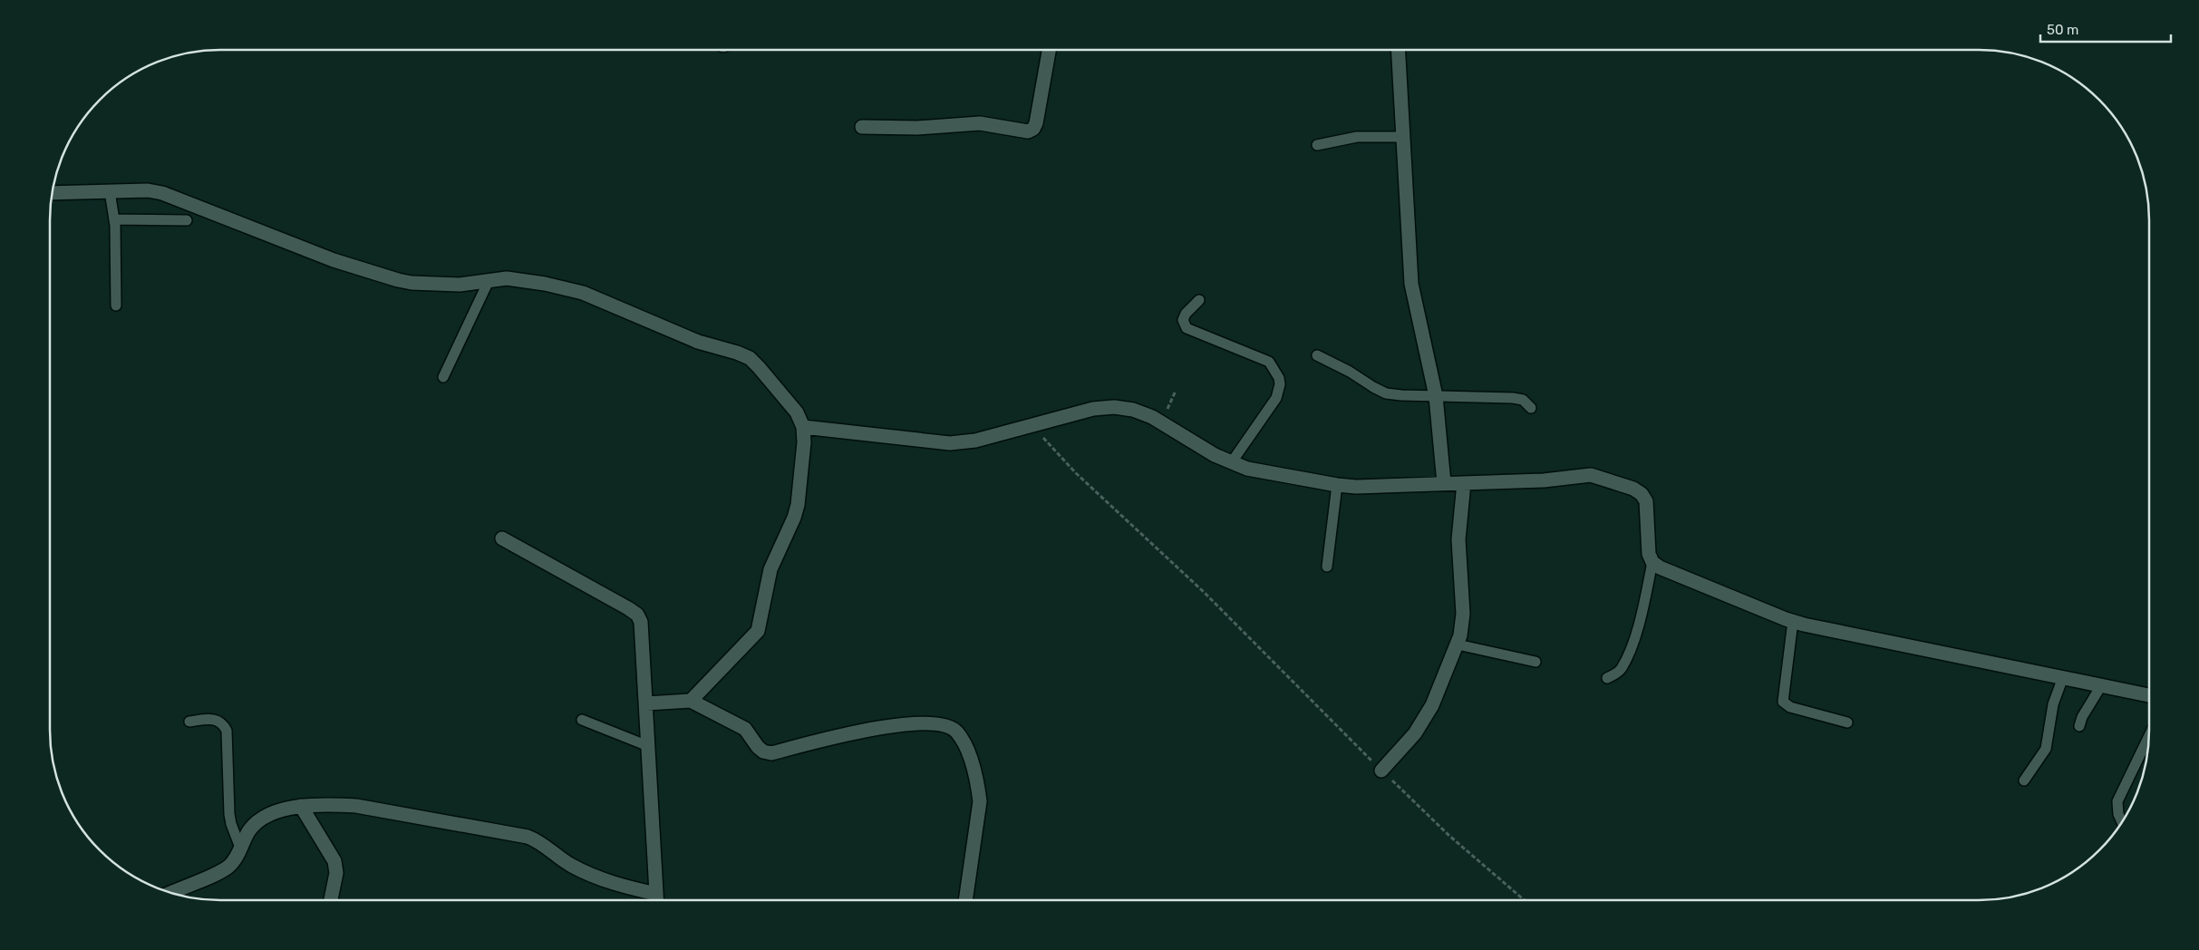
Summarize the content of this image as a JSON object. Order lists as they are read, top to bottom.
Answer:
{
  "scale_bar": "50 m"
}
